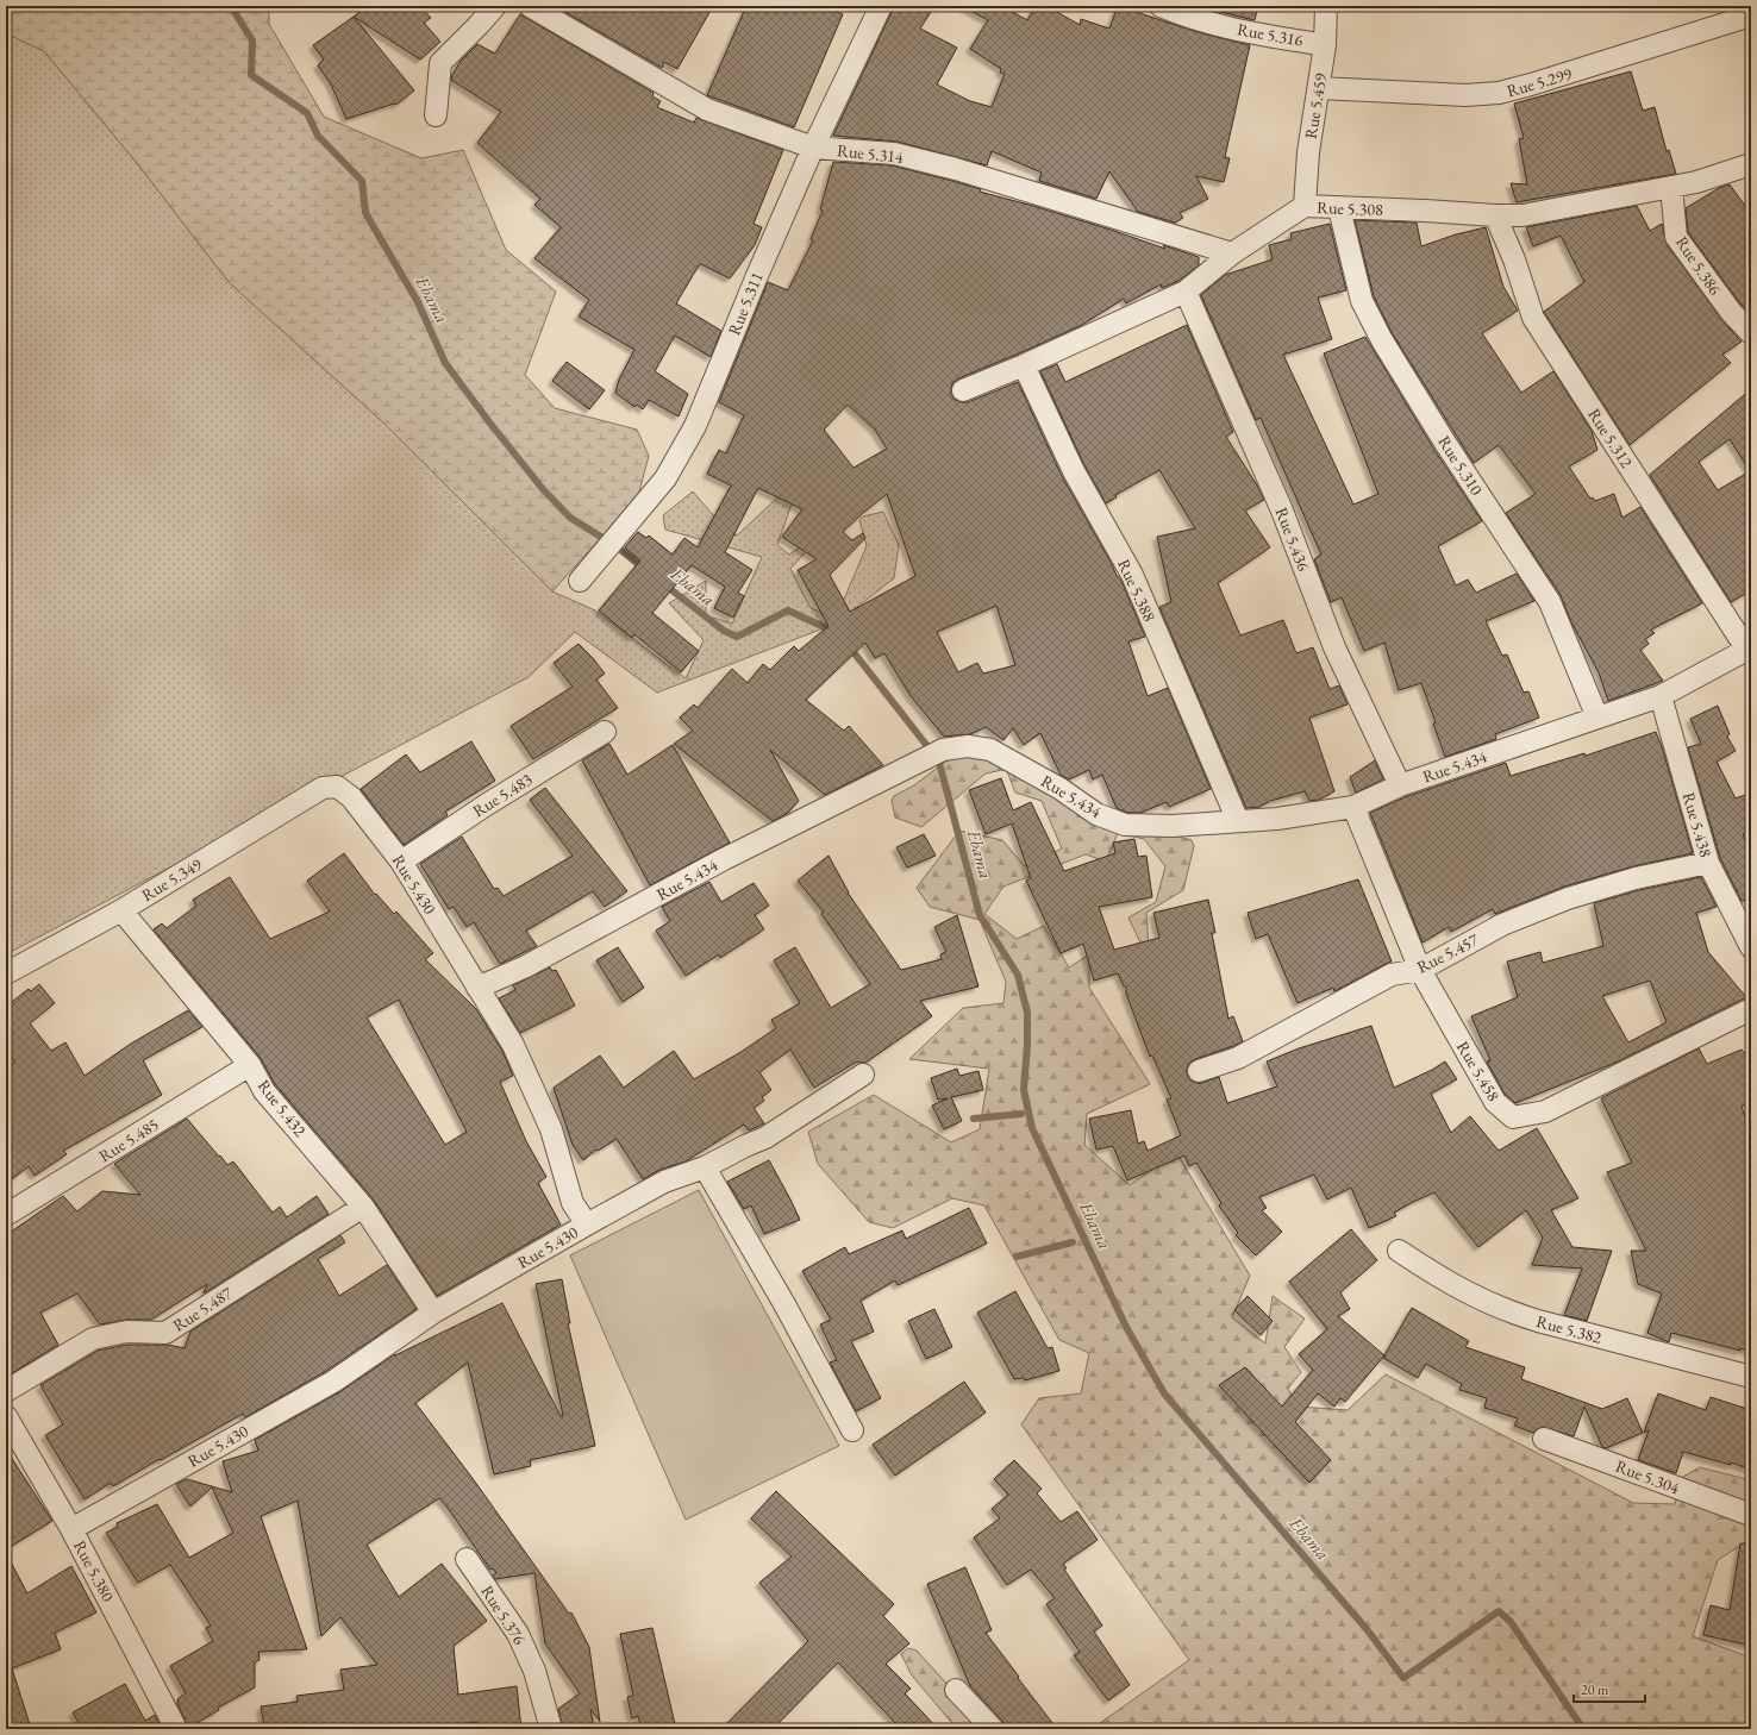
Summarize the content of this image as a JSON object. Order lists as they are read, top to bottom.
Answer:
{
  "streets": {
    "street": [
      "Rue 5.316",
      "Rue 5.299",
      "Rue 5.459",
      "Rue 5.314",
      "Rue 5.308",
      "Rue 5.386",
      "Rue 5.311",
      "Rue 5.312",
      "Rue 5.310",
      "Rue 5.436",
      "Rue 5.388",
      "Rue 5.434",
      "Rue 5.483",
      "Rue 5.438",
      "Rue 5.349",
      "Rue 5.430",
      "Rue 5.457",
      "Rue 5.458",
      "Rue 5.432",
      "Rue 5.485",
      "Rue 5.487",
      "Rue 5.382",
      "Rue 5.304",
      "Rue 5.380",
      "Rue 5.376"
    ]
  },
  "crossings": [
    ["Rue 5.316", "Rue 5.459"],
    ["Rue 5.299", "Rue 5.459"],
    ["Rue 5.459", "Rue 5.308"],
    ["Rue 5.314", "Rue 5.308"],
    ["Rue 5.314", "Rue 5.311"],
    ["Rue 5.308", "Rue 5.386"],
    ["Rue 5.308", "Rue 5.312"],
    ["Rue 5.308", "Rue 5.310"],
    ["Rue 5.308", "Rue 5.436"],
    ["Rue 5.308", "Rue 5.388"],
    ["Rue 5.312", "Rue 5.434"],
    ["Rue 5.310", "Rue 5.434"],
    ["Rue 5.436", "Rue 5.434"],
    ["Rue 5.388", "Rue 5.434"],
    ["Rue 5.434", "Rue 5.438"],
    ["Rue 5.434", "Rue 5.430"],
    ["Rue 5.434", "Rue 5.458"],
    ["Rue 5.483", "Rue 5.430"],
    ["Rue 5.438", "Rue 5.457"],
    ["Rue 5.349", "Rue 5.430"],
    ["Rue 5.349", "Rue 5.432"],
    ["Rue 5.430", "Rue 5.432"],
    ["Rue 5.430", "Rue 5.380"],
    ["Rue 5.457", "Rue 5.458"],
    ["Rue 5.432", "Rue 5.485"],
    ["Rue 5.432", "Rue 5.487"]
  ],
  "water": ["Ebama"],
  "scale_bar": "20 m"
}
